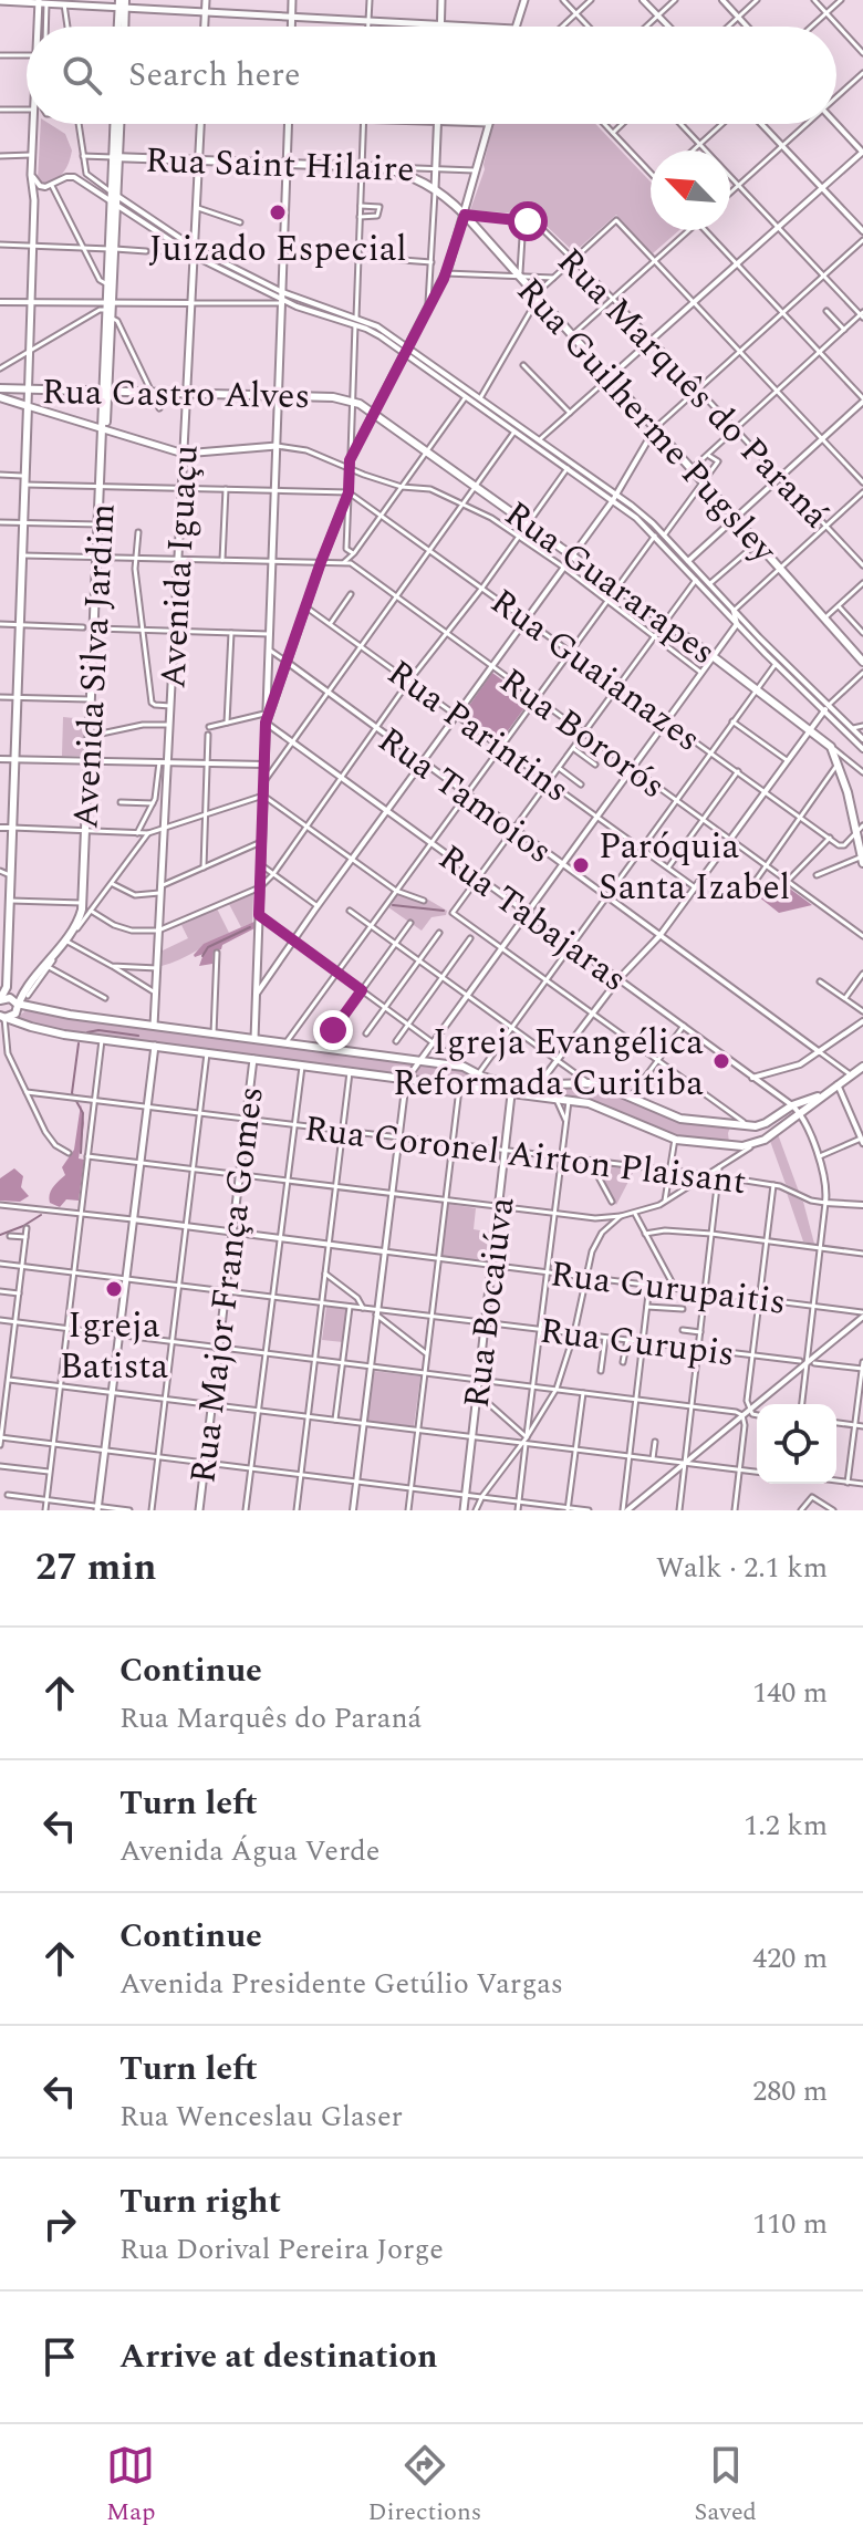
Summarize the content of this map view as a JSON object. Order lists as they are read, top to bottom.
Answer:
{
  "streets": {
    "main road": [
      "Rua Saint Hilaire",
      "Rua Castro Alves",
      "Rua Guilherme Pugsley",
      "Avenida Iguaçu",
      "Rua Guararapes",
      "Avenida Silva Jardim",
      "Rua Major França Gomes",
      "Rua Bocaiúva"
    ],
    "street": [
      "Rua Marquês do Paraná",
      "Rua Guaianazes",
      "Rua Parintins",
      "Rua Bororós",
      "Rua Tamoios",
      "Rua Tabajaras",
      "Rua Coronel Airton Plaisant",
      "Rua Curupaitis",
      "Rua Curupis"
    ]
  },
  "crossings": [
    ["Rua Saint Hilaire", "Rua Guilherme Pugsley"],
    ["Rua Saint Hilaire", "Avenida Iguaçu"],
    ["Rua Saint Hilaire", "Avenida Silva Jardim"],
    ["Rua Marquês do Paraná", "Rua Guilherme Pugsley"],
    ["Rua Castro Alves", "Avenida Iguaçu"],
    ["Rua Castro Alves", "Rua Guararapes"],
    ["Rua Castro Alves", "Avenida Silva Jardim"],
    ["Rua Coronel Airton Plaisant", "Rua Major França Gomes"],
    ["Rua Coronel Airton Plaisant", "Rua Bocaiúva"],
    ["Rua Major França Gomes", "Rua Curupaitis"],
    ["Rua Major França Gomes", "Rua Curupis"],
    ["Rua Curupaitis", "Rua Bocaiúva"],
    ["Rua Bocaiúva", "Rua Curupis"]
  ],
  "places": [
    "Juizado Especial",
    "Paróquia Santa Izabel",
    "Igreja Evangélica Reformada Curitiba",
    "Igreja Batista"
  ],
  "north": "top left",
  "page": {
    "search": "Search here",
    "heading": ["27 min", "Walk · 2.1 km"],
    "list": [
      ["Continue", "Rua Marquês do Paraná", "140 m"],
      ["Turn left", "Avenida Água Verde", "1.2 km"],
      ["Continue", "Avenida Presidente Getúlio Vargas", "420 m"],
      ["Turn left", "Rua Wenceslau Glaser", "280 m"],
      ["Turn right", "Rua Dorival Pereira Jorge", "110 m"],
      "Arrive at destination"
    ],
    "nav": ["Map", "Directions", "Saved"]
  }
}
